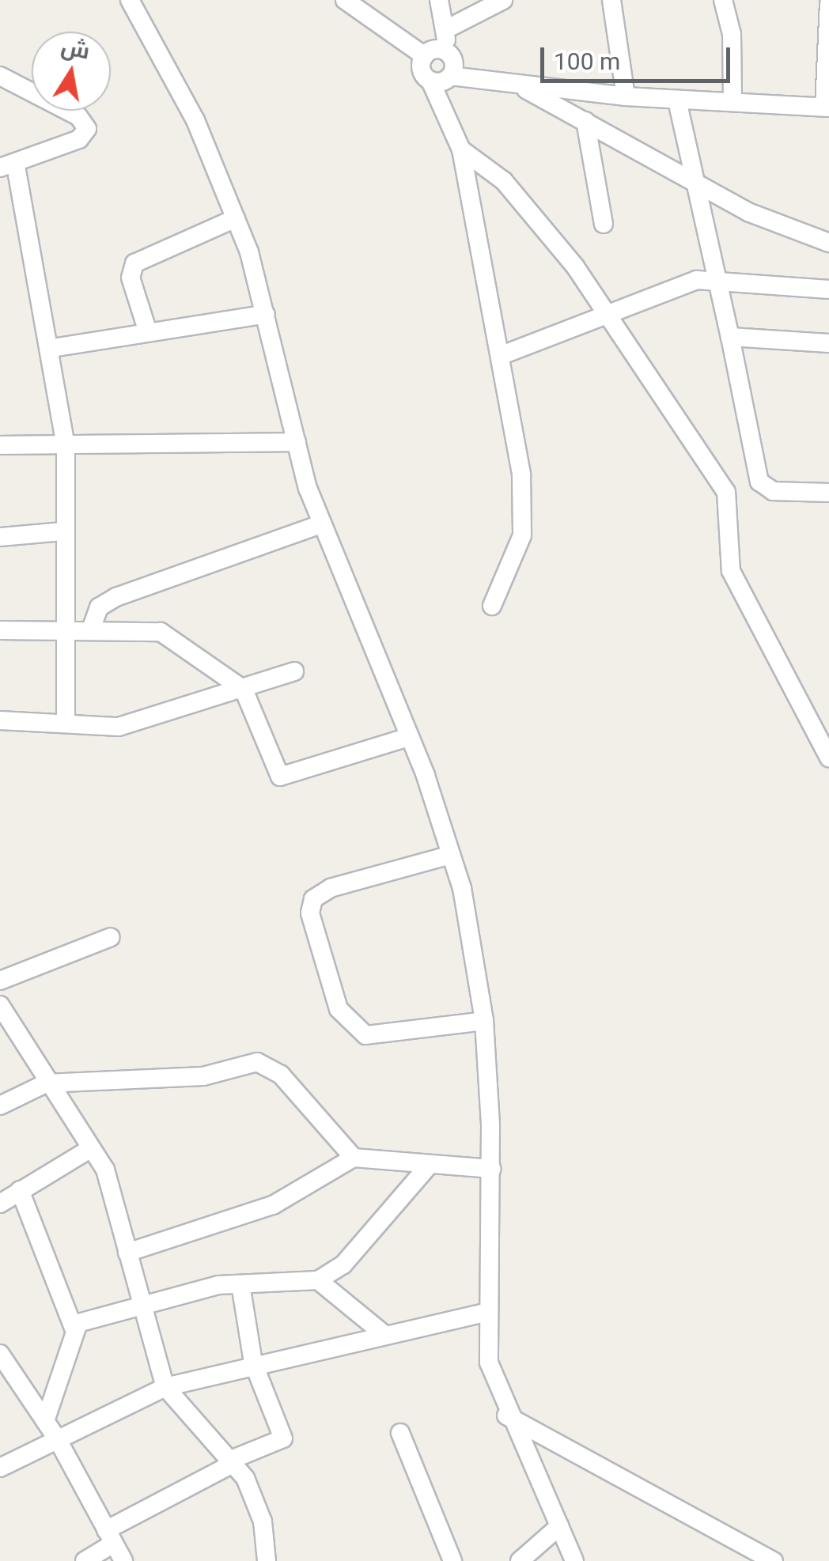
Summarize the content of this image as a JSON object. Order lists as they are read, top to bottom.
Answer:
{
  "scale_bar": "100 m",
  "north": "top"
}
